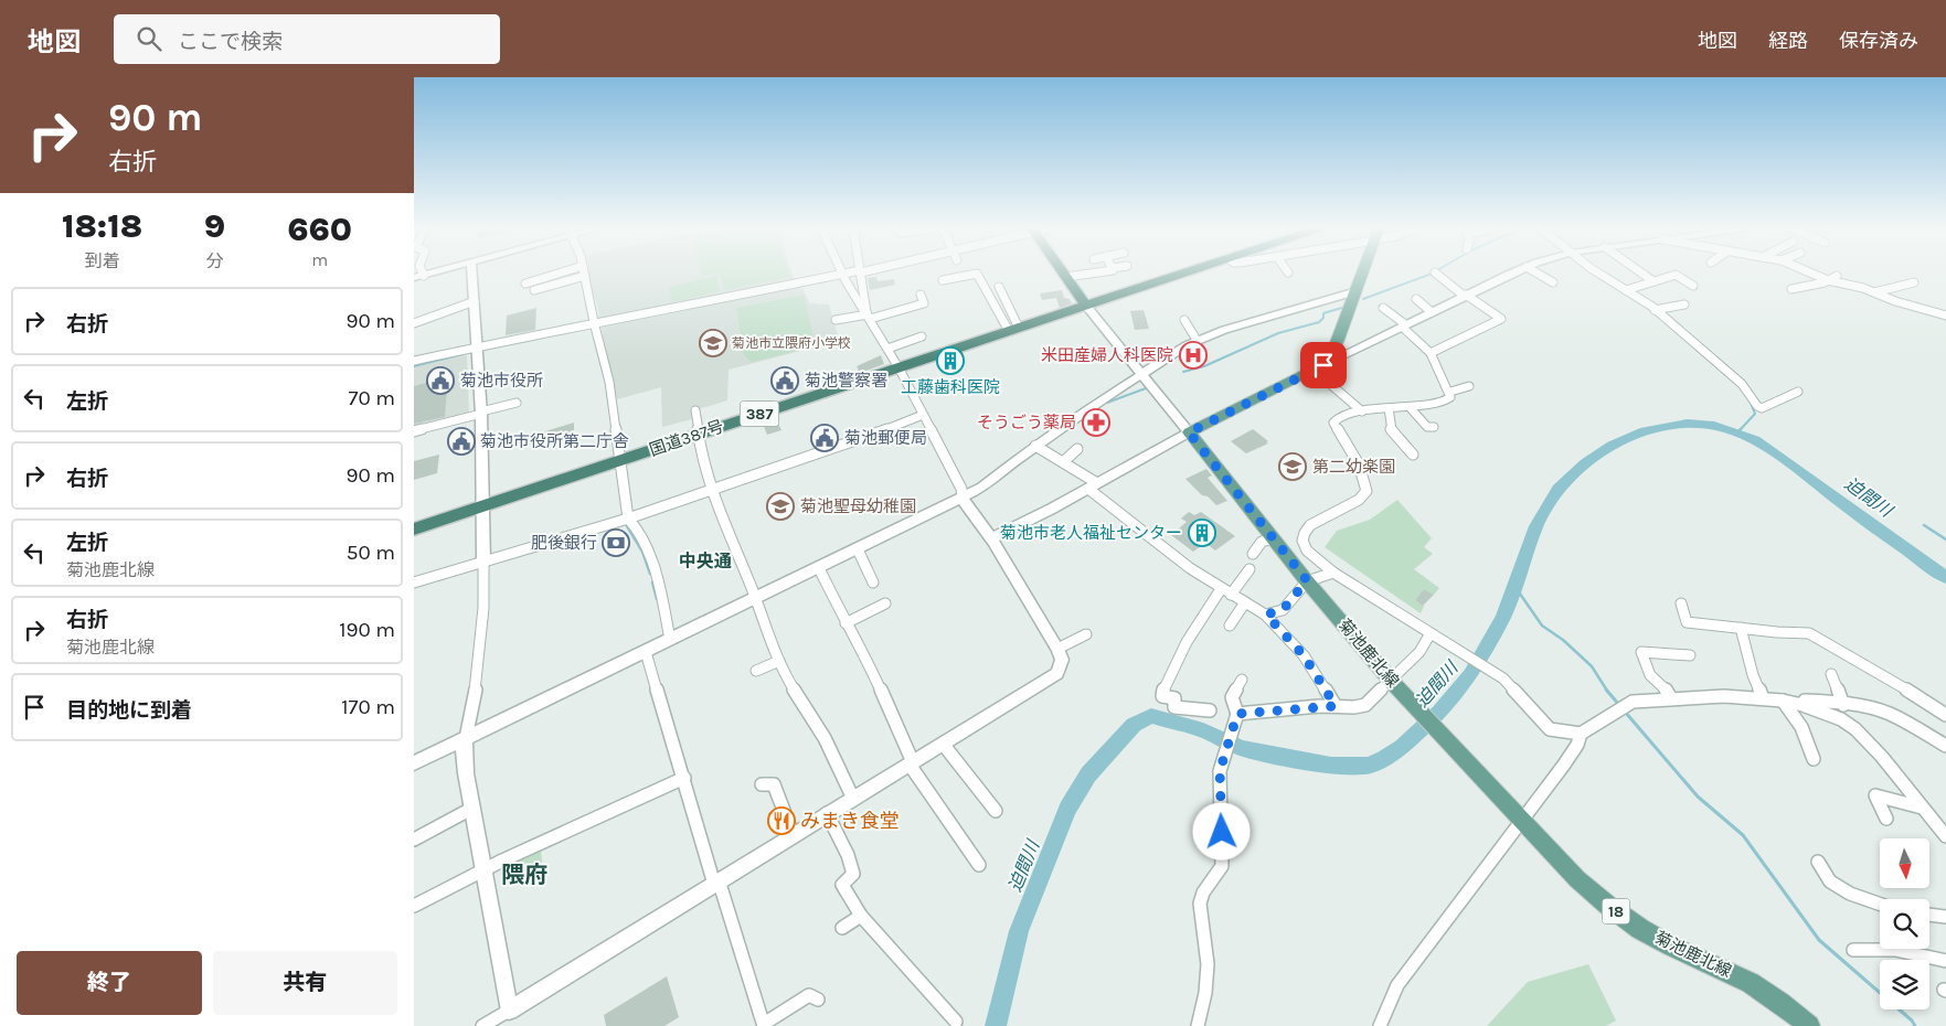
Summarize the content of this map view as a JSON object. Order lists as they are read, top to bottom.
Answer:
{
  "streets": {
    "highway": ["387", "国道387号"],
    "main road": ["菊池鹿北線", "18"]
  },
  "districts": ["中央通", "隈府"],
  "water": ["迫間川"],
  "places": {
    "school or university": ["菊池市立隈府小学校", "第二幼楽園", "菊池聖母幼稚園"],
    "hospital": ["米田産婦人科医院"],
    "building": ["工藤歯科医院", "菊池市老人福祉センター"],
    "public building": [
      "菊池市役所",
      "菊池警察署",
      "菊池郵便局",
      "菊池市役所第二庁舎"
    ],
    "pharmacy": ["そうごう薬局"],
    "bank": ["肥後銀行"],
    "restaurant": ["みまき食堂"]
  },
  "north": "bottom",
  "page": {
    "header": "地図",
    "search": "ここで検索",
    "nav": ["地図", "経路", "保存済み"],
    "turn": ["90 m", "右折"],
    "eta": [
      "18:18",
      "到着",
      "9",
      "分",
      "660",
      "m"
    ],
    "list": [
      {
        "name": "右折",
        "value": "90 m"
      },
      {
        "name": "左折",
        "value": "70 m"
      },
      {
        "name": "右折",
        "value": "90 m"
      },
      {
        "name": "左折",
        "note": "菊池鹿北線",
        "value": "50 m"
      },
      {
        "name": "右折",
        "note": "菊池鹿北線",
        "value": "190 m"
      },
      {
        "name": "目的地に到着",
        "value": "170 m"
      }
    ],
    "buttons": ["終了", "共有"]
  }
}
